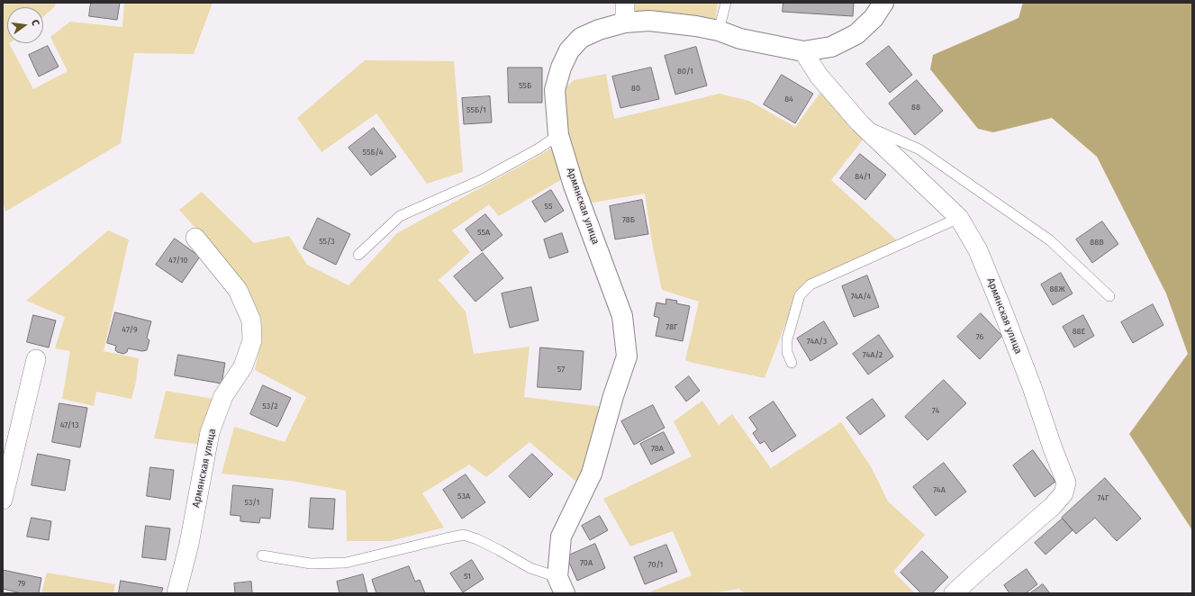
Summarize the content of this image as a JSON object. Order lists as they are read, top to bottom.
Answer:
{
  "streets": {
    "street": ["Армянская улица"]
  },
  "house_numbers": [
    "80/1",
    "55Б",
    "80",
    "84",
    "88",
    "55Б/1",
    "55Б/4",
    "84/1",
    "55",
    "78Б",
    "55А",
    "55/3",
    "88В",
    "47/10",
    "88Ж",
    "74А/4",
    "78Г",
    "47/9",
    "88Е",
    "76",
    "74А/3",
    "74А/2",
    "57",
    "53/2",
    "74",
    "47/13",
    "78А",
    "74А",
    "53А",
    "74Г",
    "53/1",
    "70А",
    "70/1",
    "51",
    "79"
  ],
  "north": "right"
}
